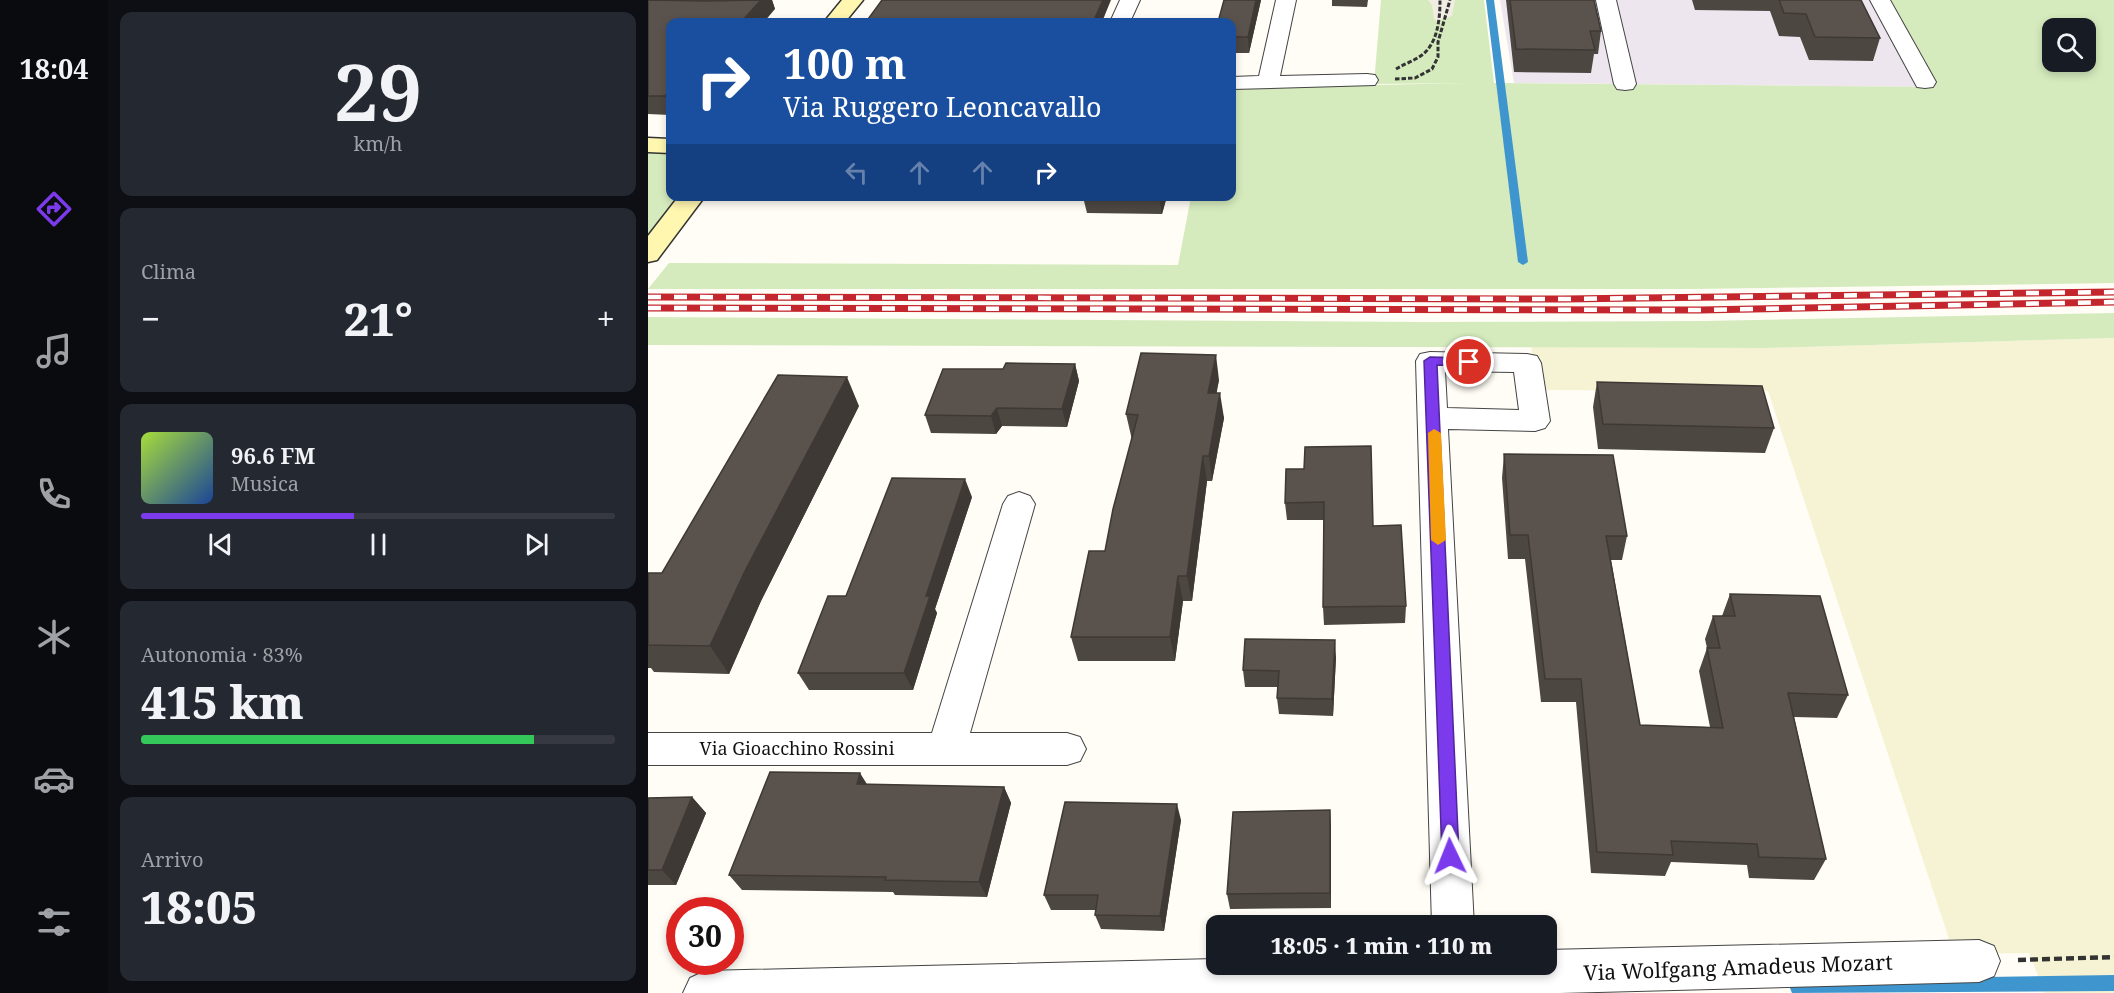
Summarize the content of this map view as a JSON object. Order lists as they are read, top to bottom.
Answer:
{
  "streets": {
    "street": ["Via Gioacchino Rossini", "Via Wolfgang Amadeus Mozart"]
  },
  "page": {
    "tabs": "18:04",
    "tile": [
      ["29", "km/h"],
      "Clima",
      ["Autonomia · 83%", "415 km"],
      ["Arrivo", "18:05"]
    ],
    "turn": ["100 m", "Via Ruggero Leoncavallo"],
    "heat": ["−", "21°", "+"],
    "song": ["96.6 FM", "Musica"],
    "limit": "30",
    "trip": "18:05 · 1 min · 110 m"
  }
}
